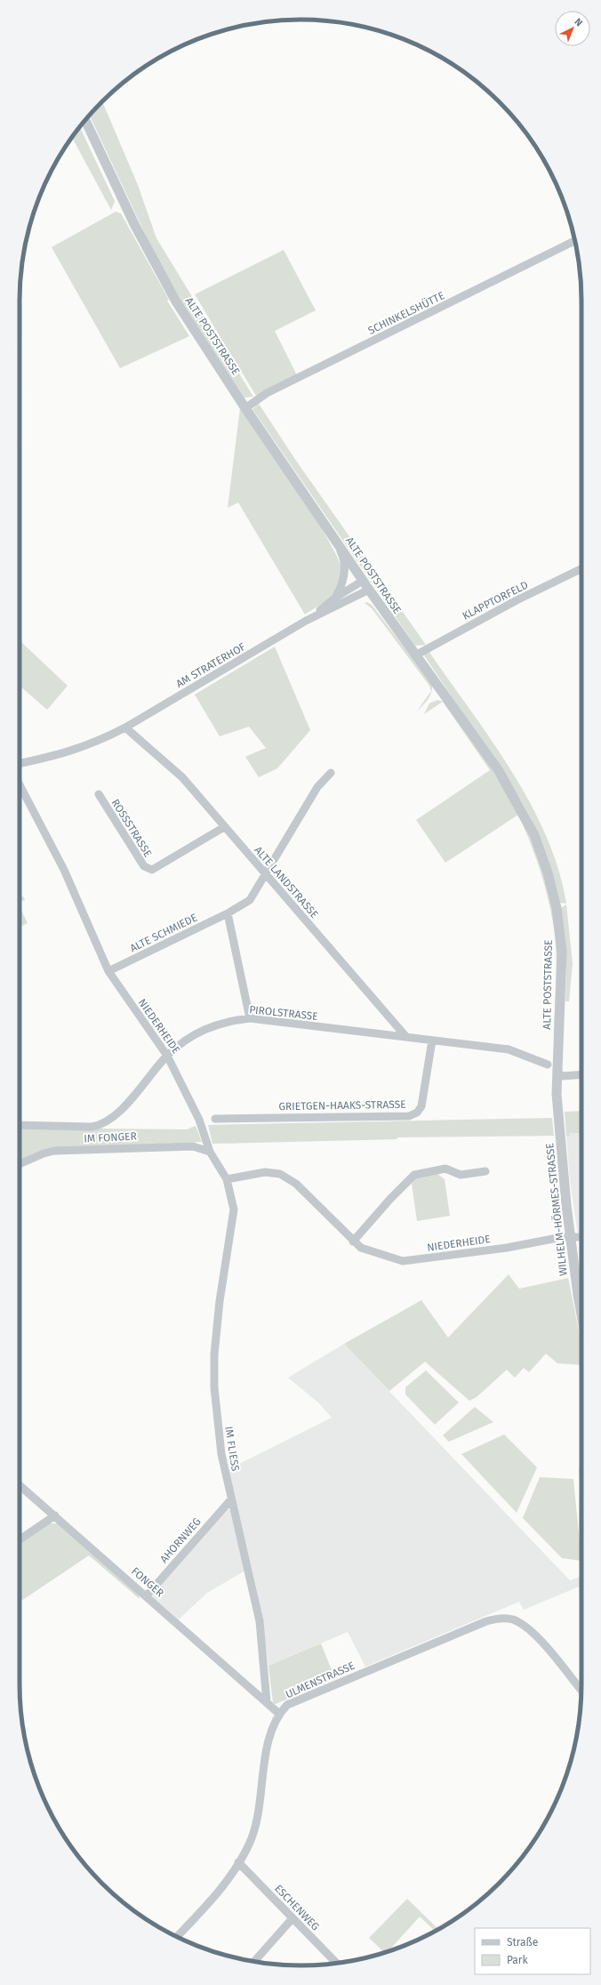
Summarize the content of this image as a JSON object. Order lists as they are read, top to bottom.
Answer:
{
  "streets": {
    "street": [
      "SCHINKELSHÜTTE",
      "ALTE POSTSTRASSE",
      "KLAPPTORFELD",
      "AM STRATERHOF",
      "ROSSSTRASSE",
      "ALTE LANDSTRASSE",
      "ALTE SCHMIEDE",
      "PIROLSTRASSE",
      "NIEDERHEIDE",
      "GRIETGEN-HAAKS-STRASSE",
      "IM FONGER",
      "WILHELM-HÖRMES-STRASSE",
      "IM FLIESS",
      "AHORNWEG",
      "FONGER",
      "ULMENSTRASSE",
      "ESCHENWEG"
    ]
  },
  "crossings": [
    ["SCHINKELSHÜTTE", "ALTE POSTSTRASSE"],
    ["ALTE POSTSTRASSE", "KLAPPTORFELD"],
    ["ALTE POSTSTRASSE", "AM STRATERHOF"],
    ["ALTE POSTSTRASSE", "WILHELM-HÖRMES-STRASSE"],
    ["AM STRATERHOF", "ALTE LANDSTRASSE"],
    ["ROSSSTRASSE", "ALTE LANDSTRASSE"],
    ["ALTE LANDSTRASSE", "ALTE SCHMIEDE"],
    ["ALTE LANDSTRASSE", "PIROLSTRASSE"],
    ["ALTE SCHMIEDE", "NIEDERHEIDE"],
    ["PIROLSTRASSE", "NIEDERHEIDE"],
    ["NIEDERHEIDE", "IM FONGER"],
    ["NIEDERHEIDE", "WILHELM-HÖRMES-STRASSE"],
    ["NIEDERHEIDE", "IM FLIESS"],
    ["IM FLIESS", "AHORNWEG"],
    ["IM FLIESS", "FONGER"],
    ["AHORNWEG", "FONGER"],
    ["ULMENSTRASSE", "ESCHENWEG"]
  ],
  "legend": ["Straße", "Park"],
  "north": "top right"
}
